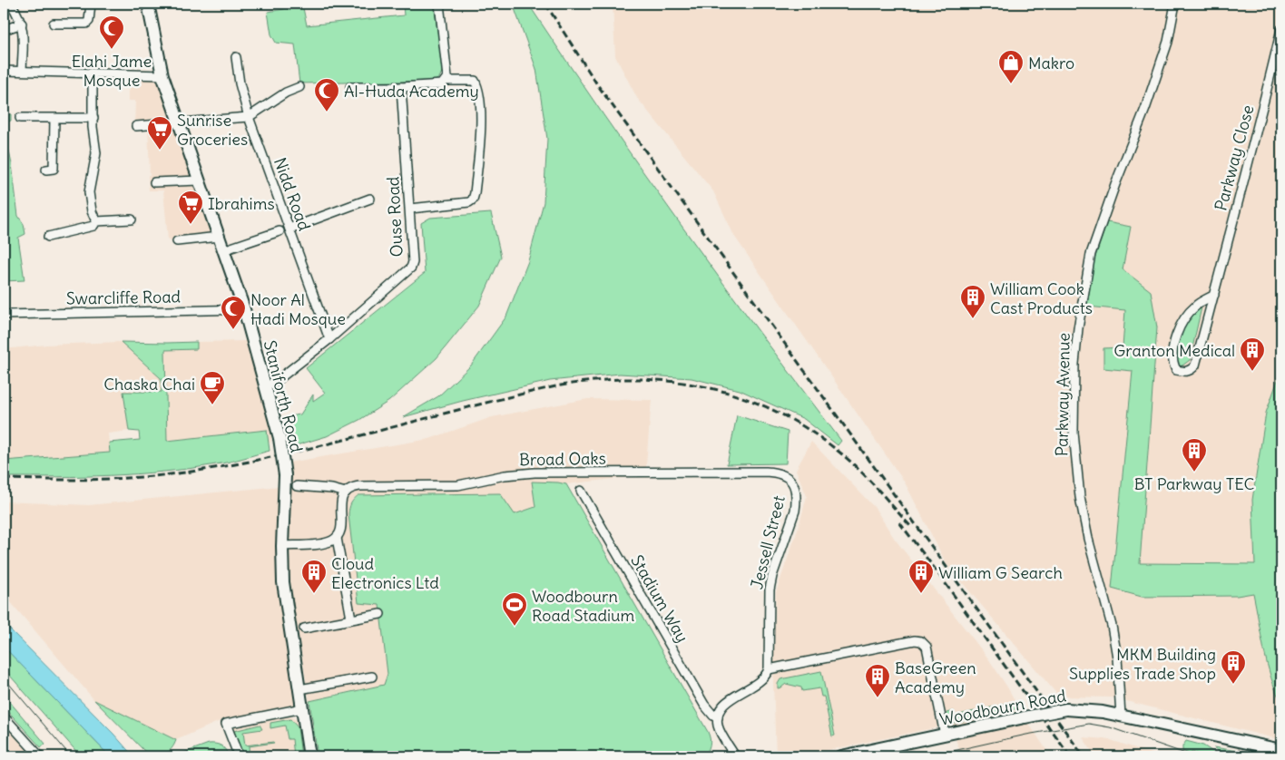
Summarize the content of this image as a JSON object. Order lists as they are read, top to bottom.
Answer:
{
  "streets": {
    "main road": ["Staniforth Road", "Woodbourn Road"],
    "street": [
      "Parkway Close",
      "Nidd Road",
      "Ouse Road",
      "Swarcliffe Road",
      "Parkway Avenue",
      "Broad Oaks",
      "Jessell Street",
      "Stadium Way"
    ]
  },
  "crossings": [
    ["Nidd Road", "Ouse Road"],
    ["Ouse Road", "Staniforth Road"],
    ["Swarcliffe Road", "Staniforth Road"],
    ["Parkway Avenue", "Woodbourn Road"],
    ["Broad Oaks", "Jessell Street"]
  ],
  "places": {
    "mosque": ["Elahi Jame Mosque", "Al-Huda Academy", "Noor Al Hadi Mosque"],
    "shop": ["Makro"],
    "supermarket": ["Sunrise Groceries", "Ibrahims"],
    "building": [
      "William Cook Cast Products",
      "Granton Medical",
      "BT Parkway TEC",
      "Cloud Electronics Ltd",
      "William G Search",
      "MKM Building Supplies Trade Shop",
      "BaseGreen Academy"
    ],
    "cafe": ["Chaska Chai"],
    "sports": ["Woodbourn Road Stadium"]
  }
}
